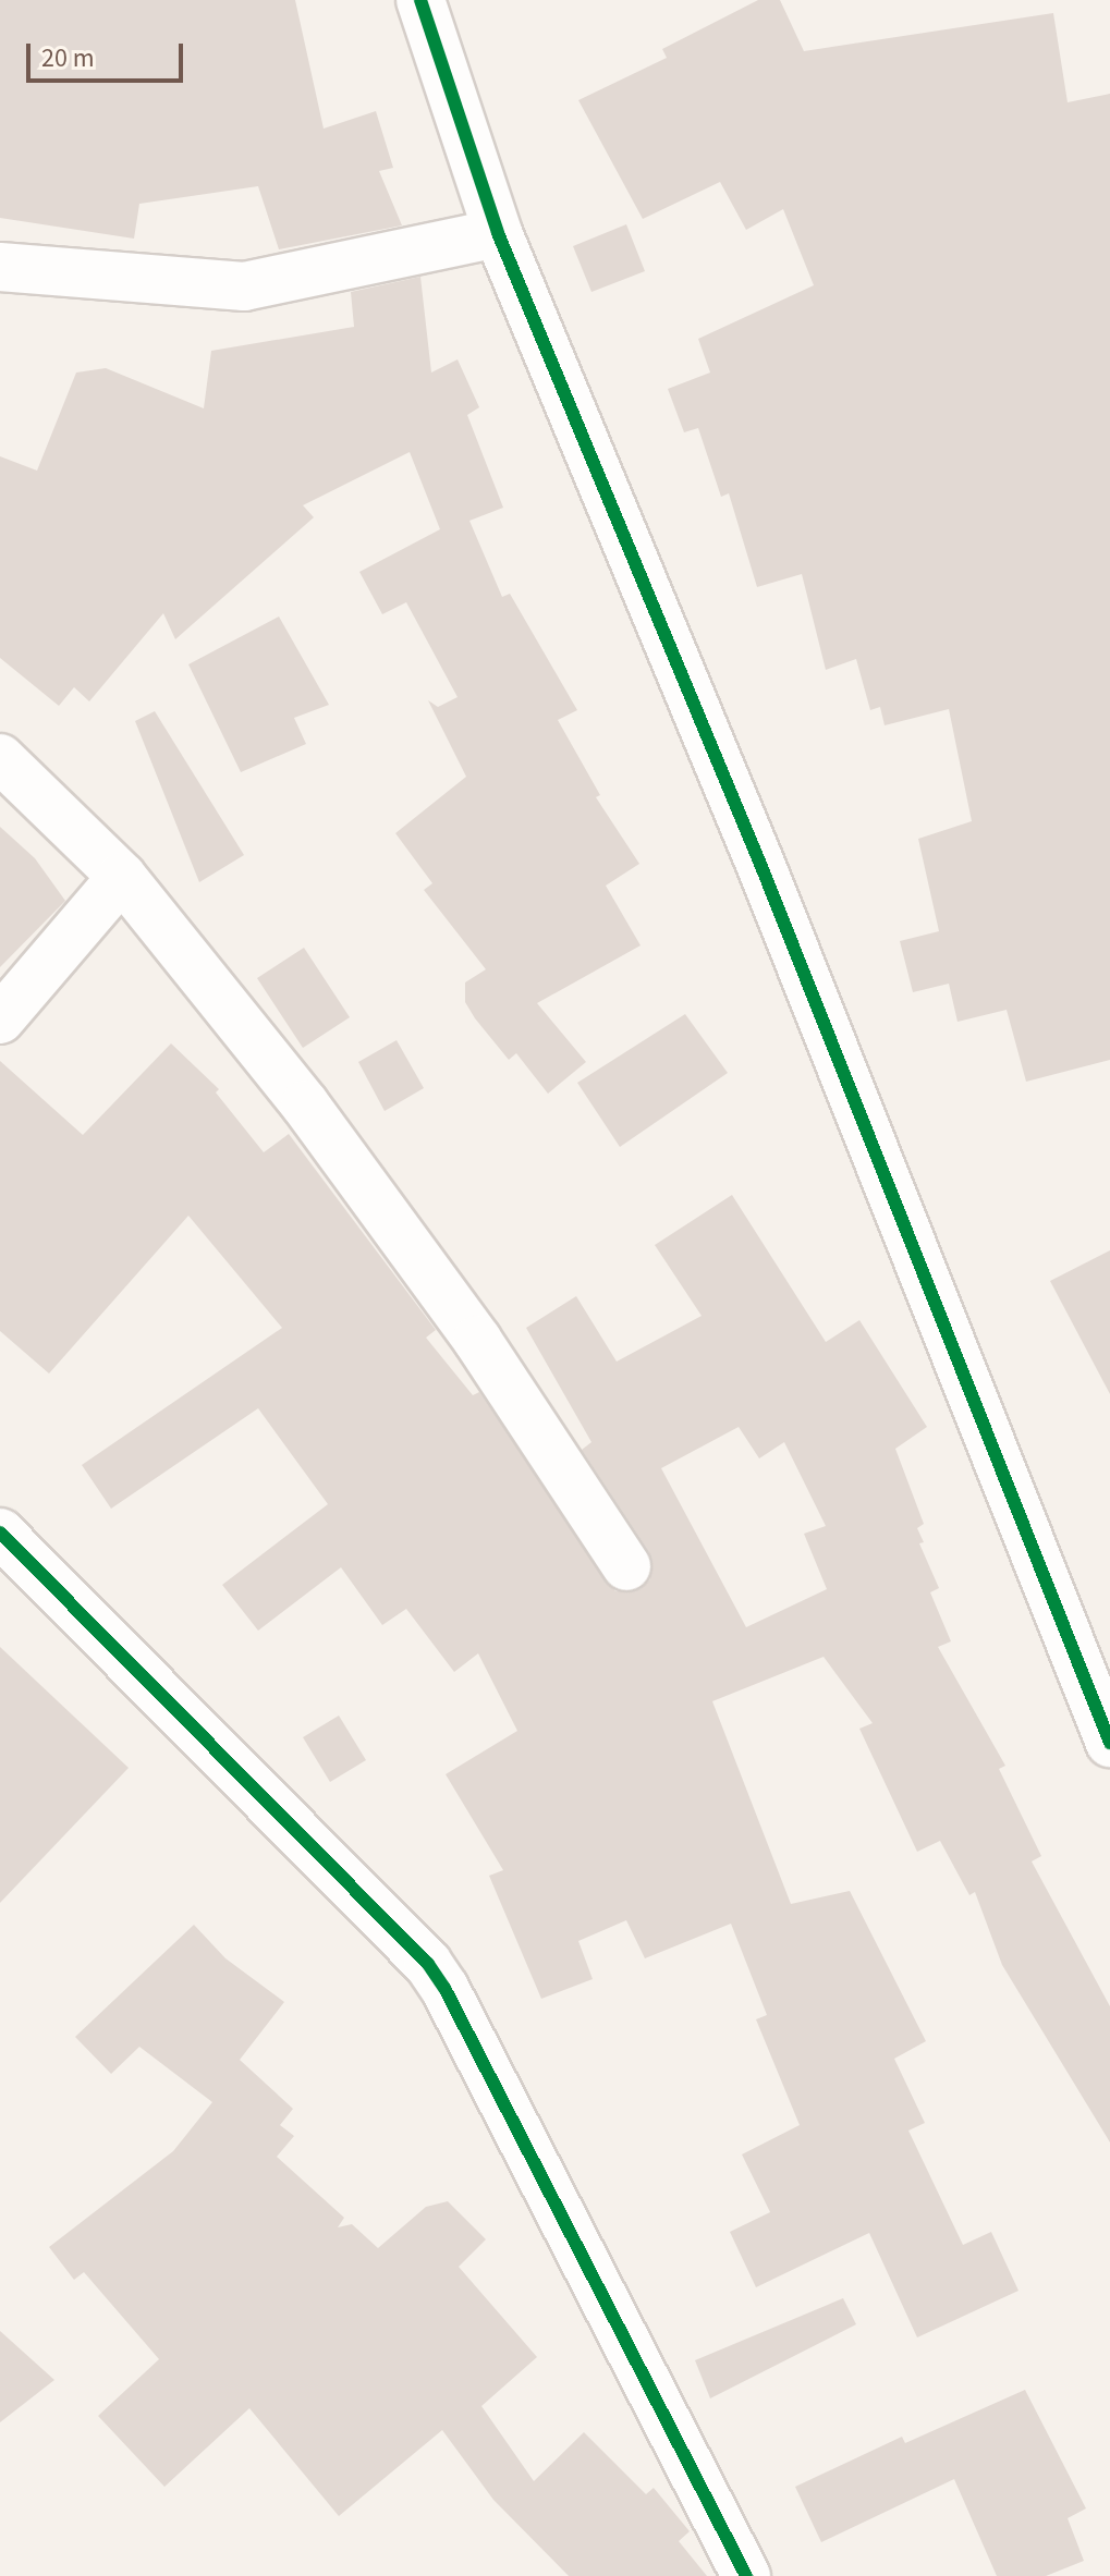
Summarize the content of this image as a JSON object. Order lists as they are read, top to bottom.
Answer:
{
  "scale_bar": "20 m"
}
